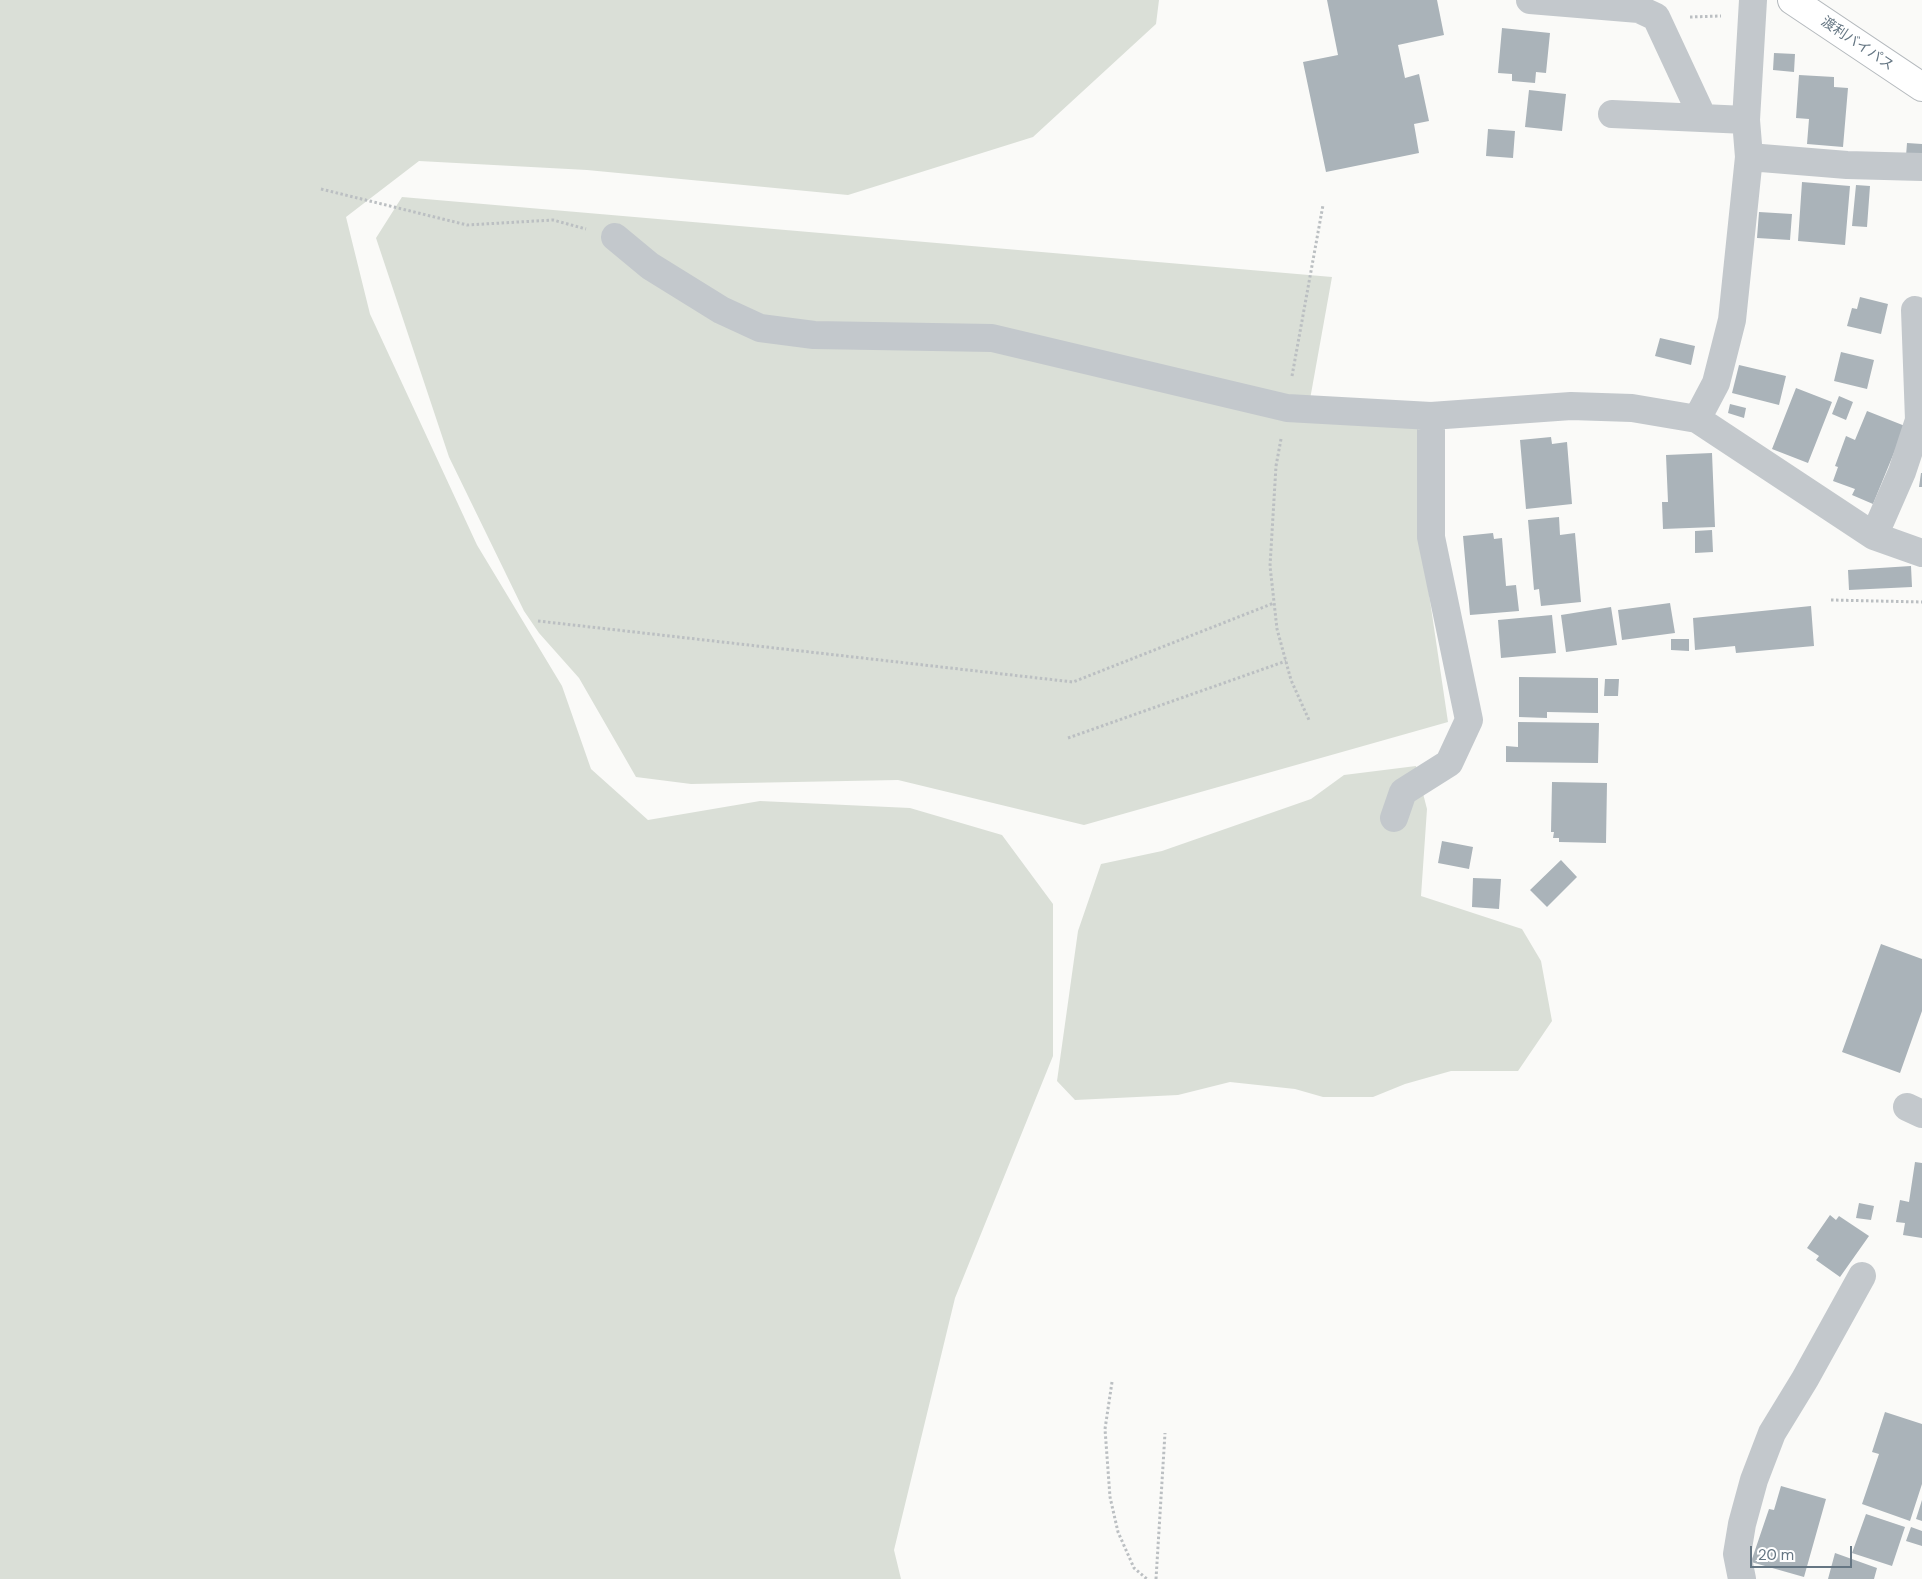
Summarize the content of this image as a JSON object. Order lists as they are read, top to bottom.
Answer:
{
  "streets": {
    "highway": ["渡利バイパス"]
  },
  "scale_bar": "20 m"
}
